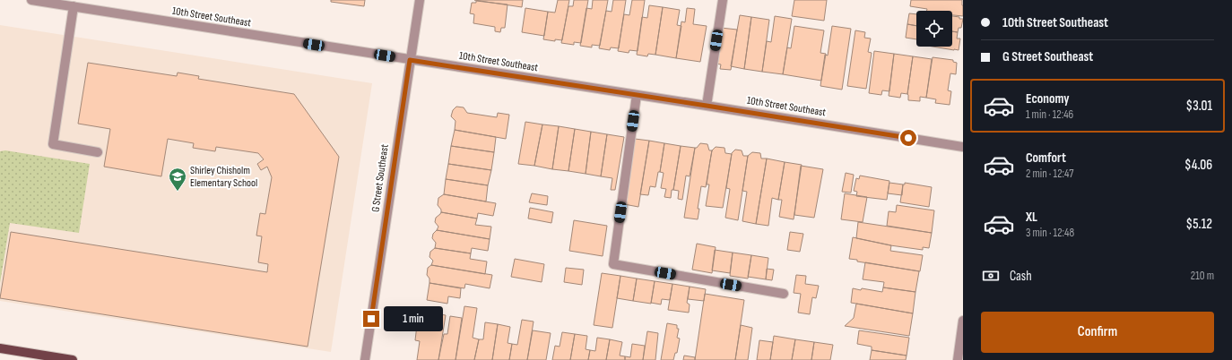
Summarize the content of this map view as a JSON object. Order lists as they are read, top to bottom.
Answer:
{
  "streets": {
    "street": ["10th Street Southeast", "G Street Southeast"]
  },
  "crossings": [
    ["10th Street Southeast", "G Street Southeast"]
  ],
  "places": {
    "school or university": ["Shirley Chisholm Elementary School"]
  },
  "page": {
    "banner": ["10th Street Southeast", "G Street Southeast"],
    "list": [
      {
        "name": "Economy",
        "note": "1 min · 12:46",
        "value": "$3.01"
      },
      {
        "name": "Comfort",
        "note": "2 min · 12:47",
        "value": "$4.06"
      },
      {
        "name": "XL",
        "note": "3 min · 12:48",
        "value": "$5.12"
      }
    ],
    "pay": ["Cash", "210 m"],
    "buttons": "Confirm",
    "bubble": "1 min"
  }
}
